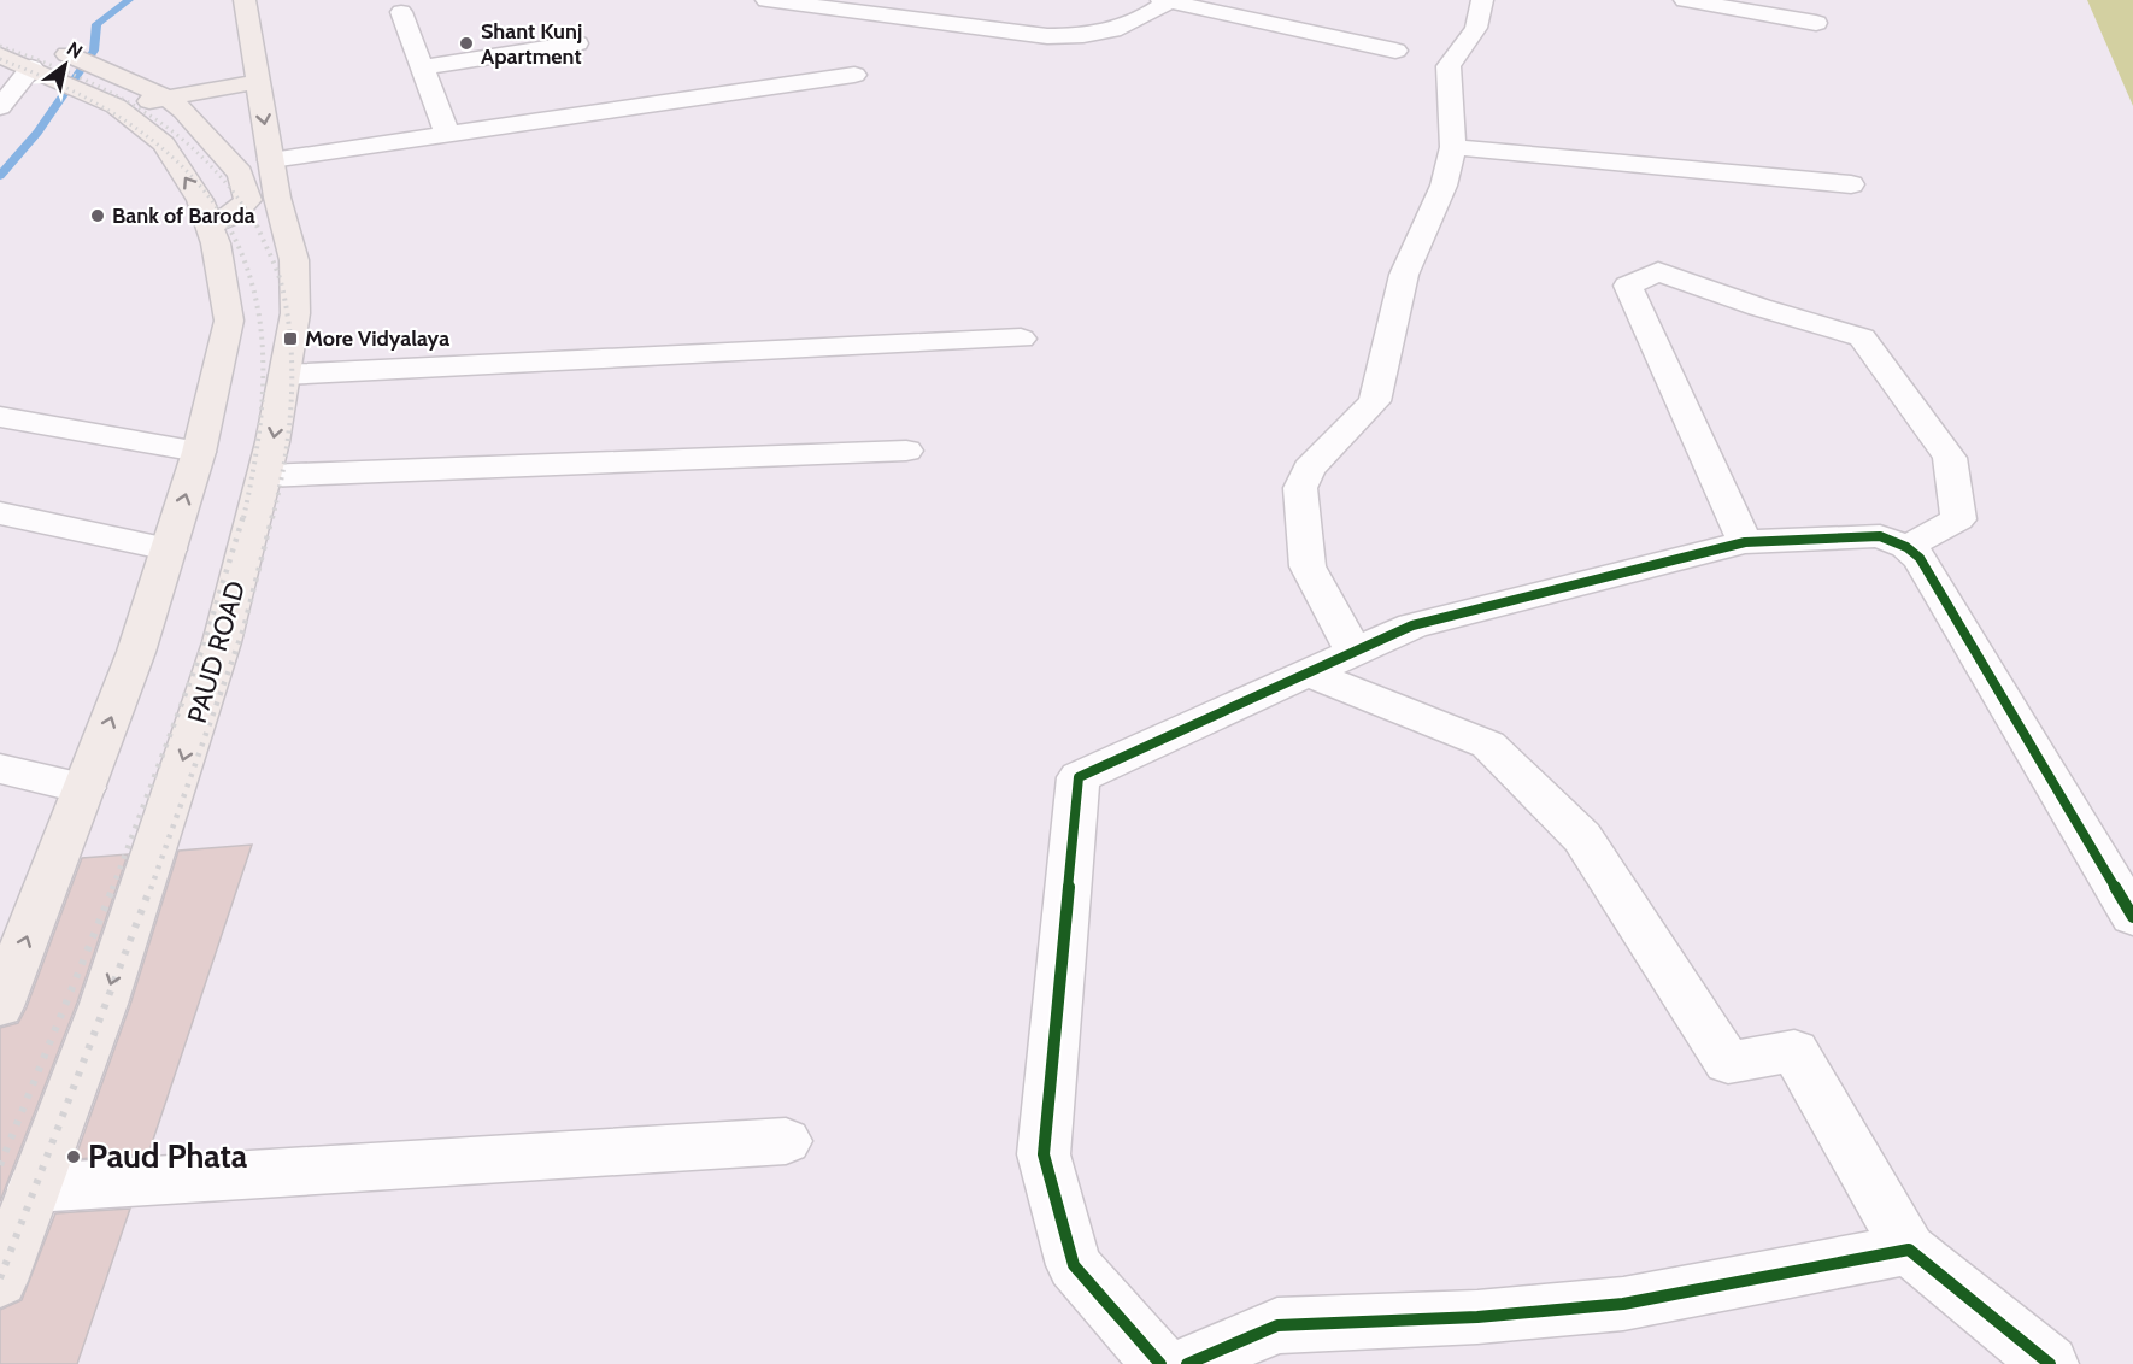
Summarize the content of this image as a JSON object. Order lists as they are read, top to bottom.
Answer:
{
  "streets": {
    "main road": ["PAUD ROAD"]
  },
  "places": {
    "other": ["Shant Kunj Apartment", "Bank of Baroda", "Paud Phata"],
    "transit": ["More Vidyalaya"]
  },
  "north": "top right"
}
